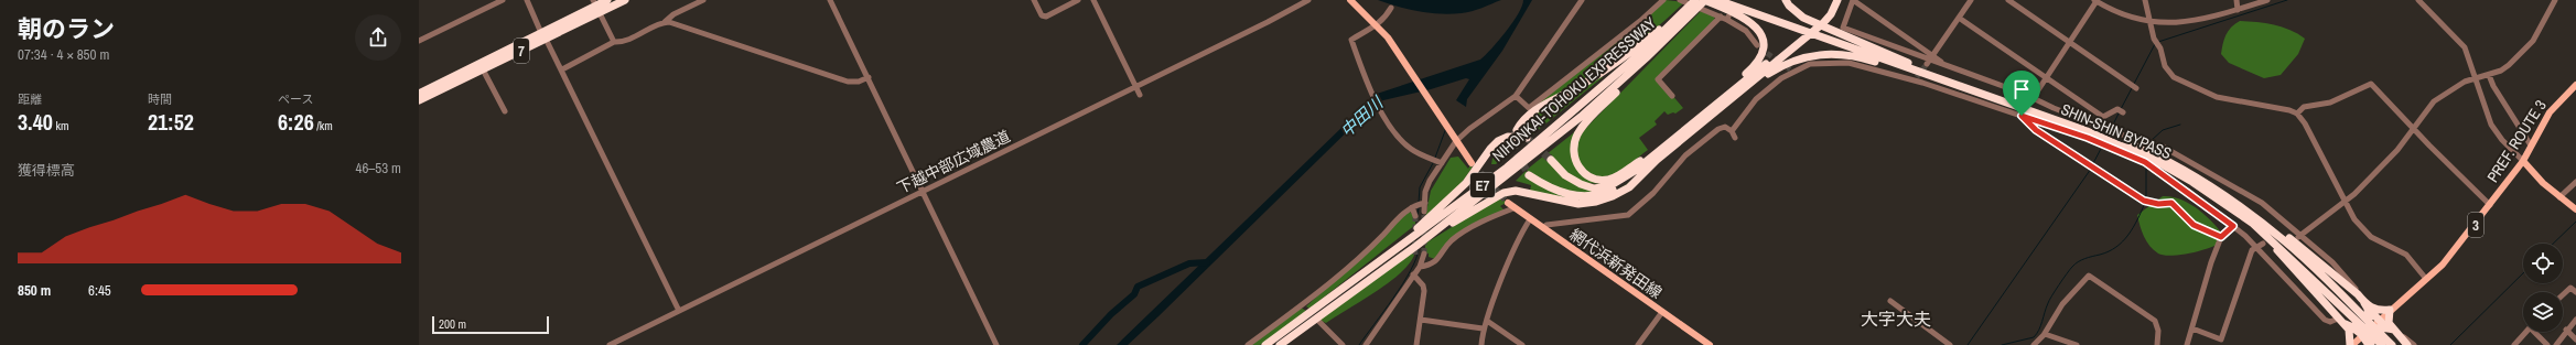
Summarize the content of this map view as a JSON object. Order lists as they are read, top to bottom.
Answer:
{
  "streets": {
    "highway": [
      "7",
      "NIHONKAI-TOHOKU EXPRESSWAY",
      "SHIN-SHIN BYPASS",
      "E7"
    ],
    "main road": ["PREF. ROUTE 3", "3", "網代浜新発田線"],
    "street": ["下越中部広域農道"]
  },
  "crossings": [
    ["NIHONKAI-TOHOKU EXPRESSWAY", "E7"]
  ],
  "districts": ["大字大夫"],
  "water": ["中田川"],
  "scale_bar": "200 m",
  "page": {
    "heading": ["朝のラン", "07:34 · 4 × 850 m"],
    "stats": [
      ["距離", "3.40 km"],
      ["時間", "21:52"],
      ["ペース", "6:26 /km"]
    ],
    "chart": ["獲得標高", "46–53 m"],
    "list": [
      {
        "name": "850 m",
        "note": "6:45"
      }
    ],
    "scale": "200 m"
  }
}
